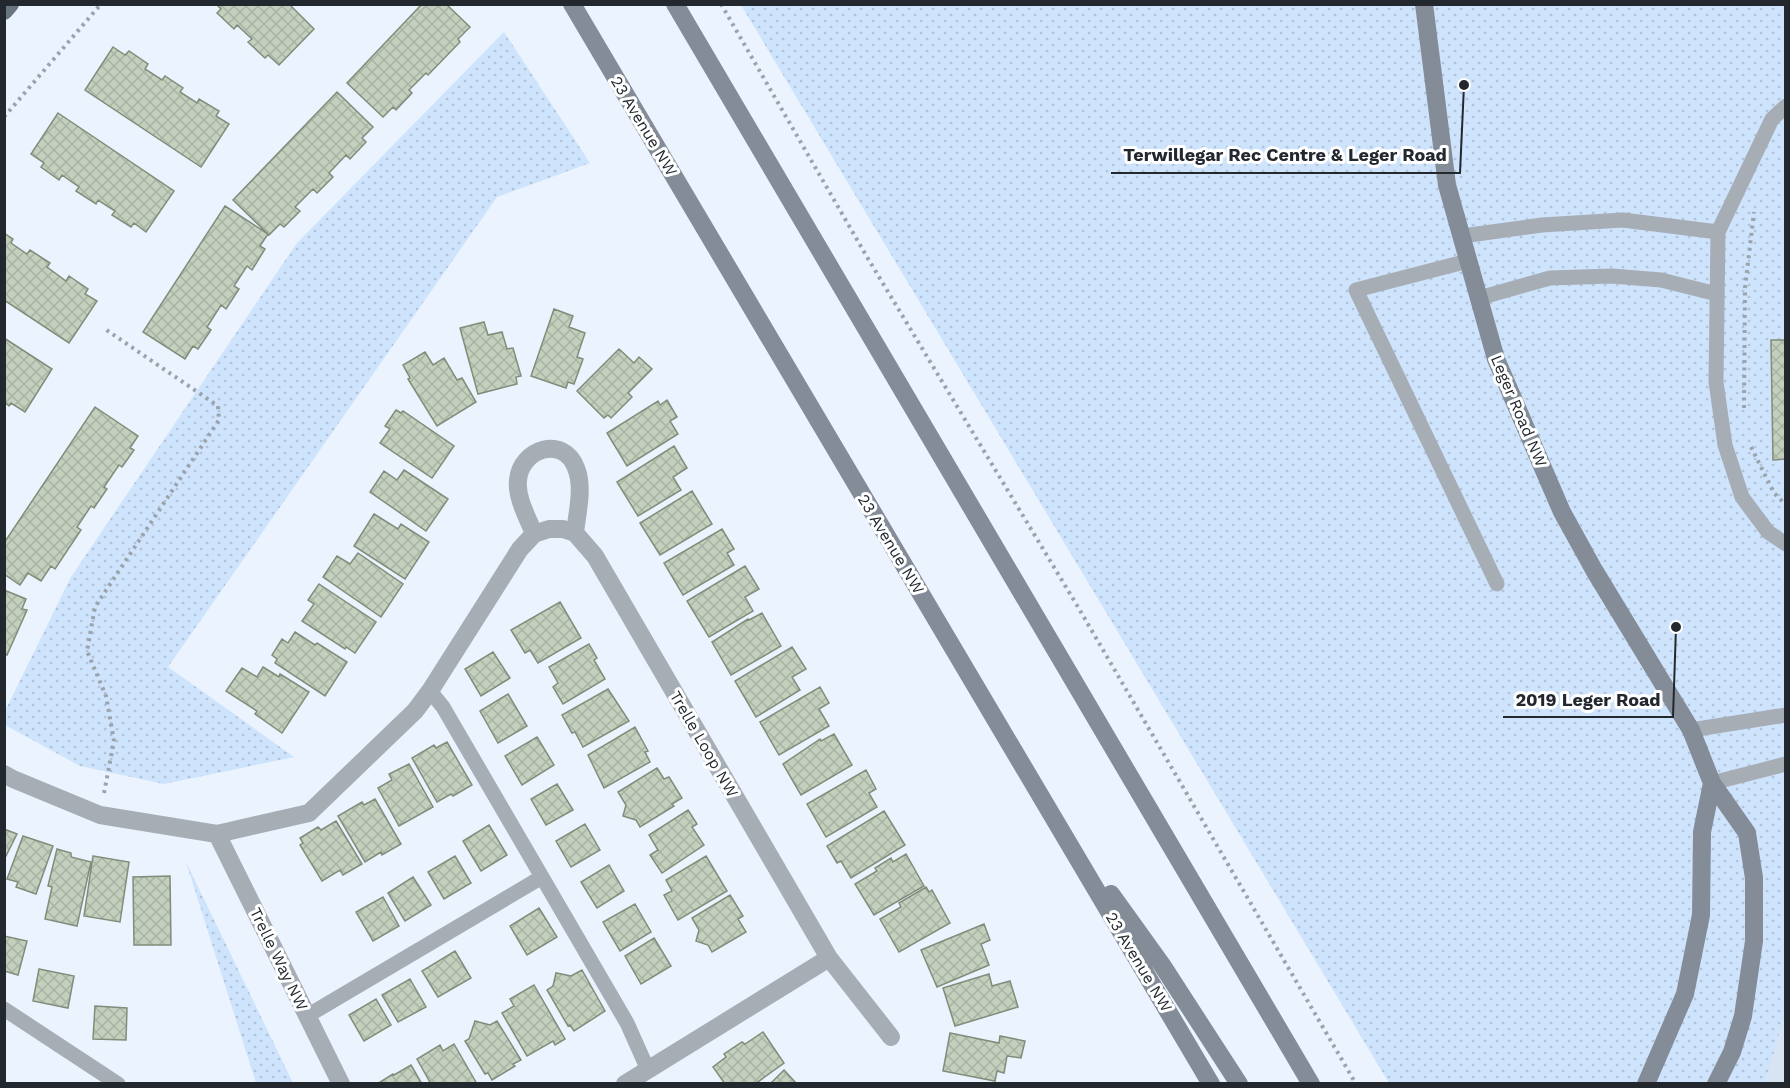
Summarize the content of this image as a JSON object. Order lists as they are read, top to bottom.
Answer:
{
  "streets": {
    "main road": ["23 Avenue NW", "Leger Road NW"],
    "street": ["Trelle Loop NW", "Trelle Way NW"]
  },
  "places": ["Terwillegar Rec Centre & Leger Road", "2019 Leger Road"]
}
